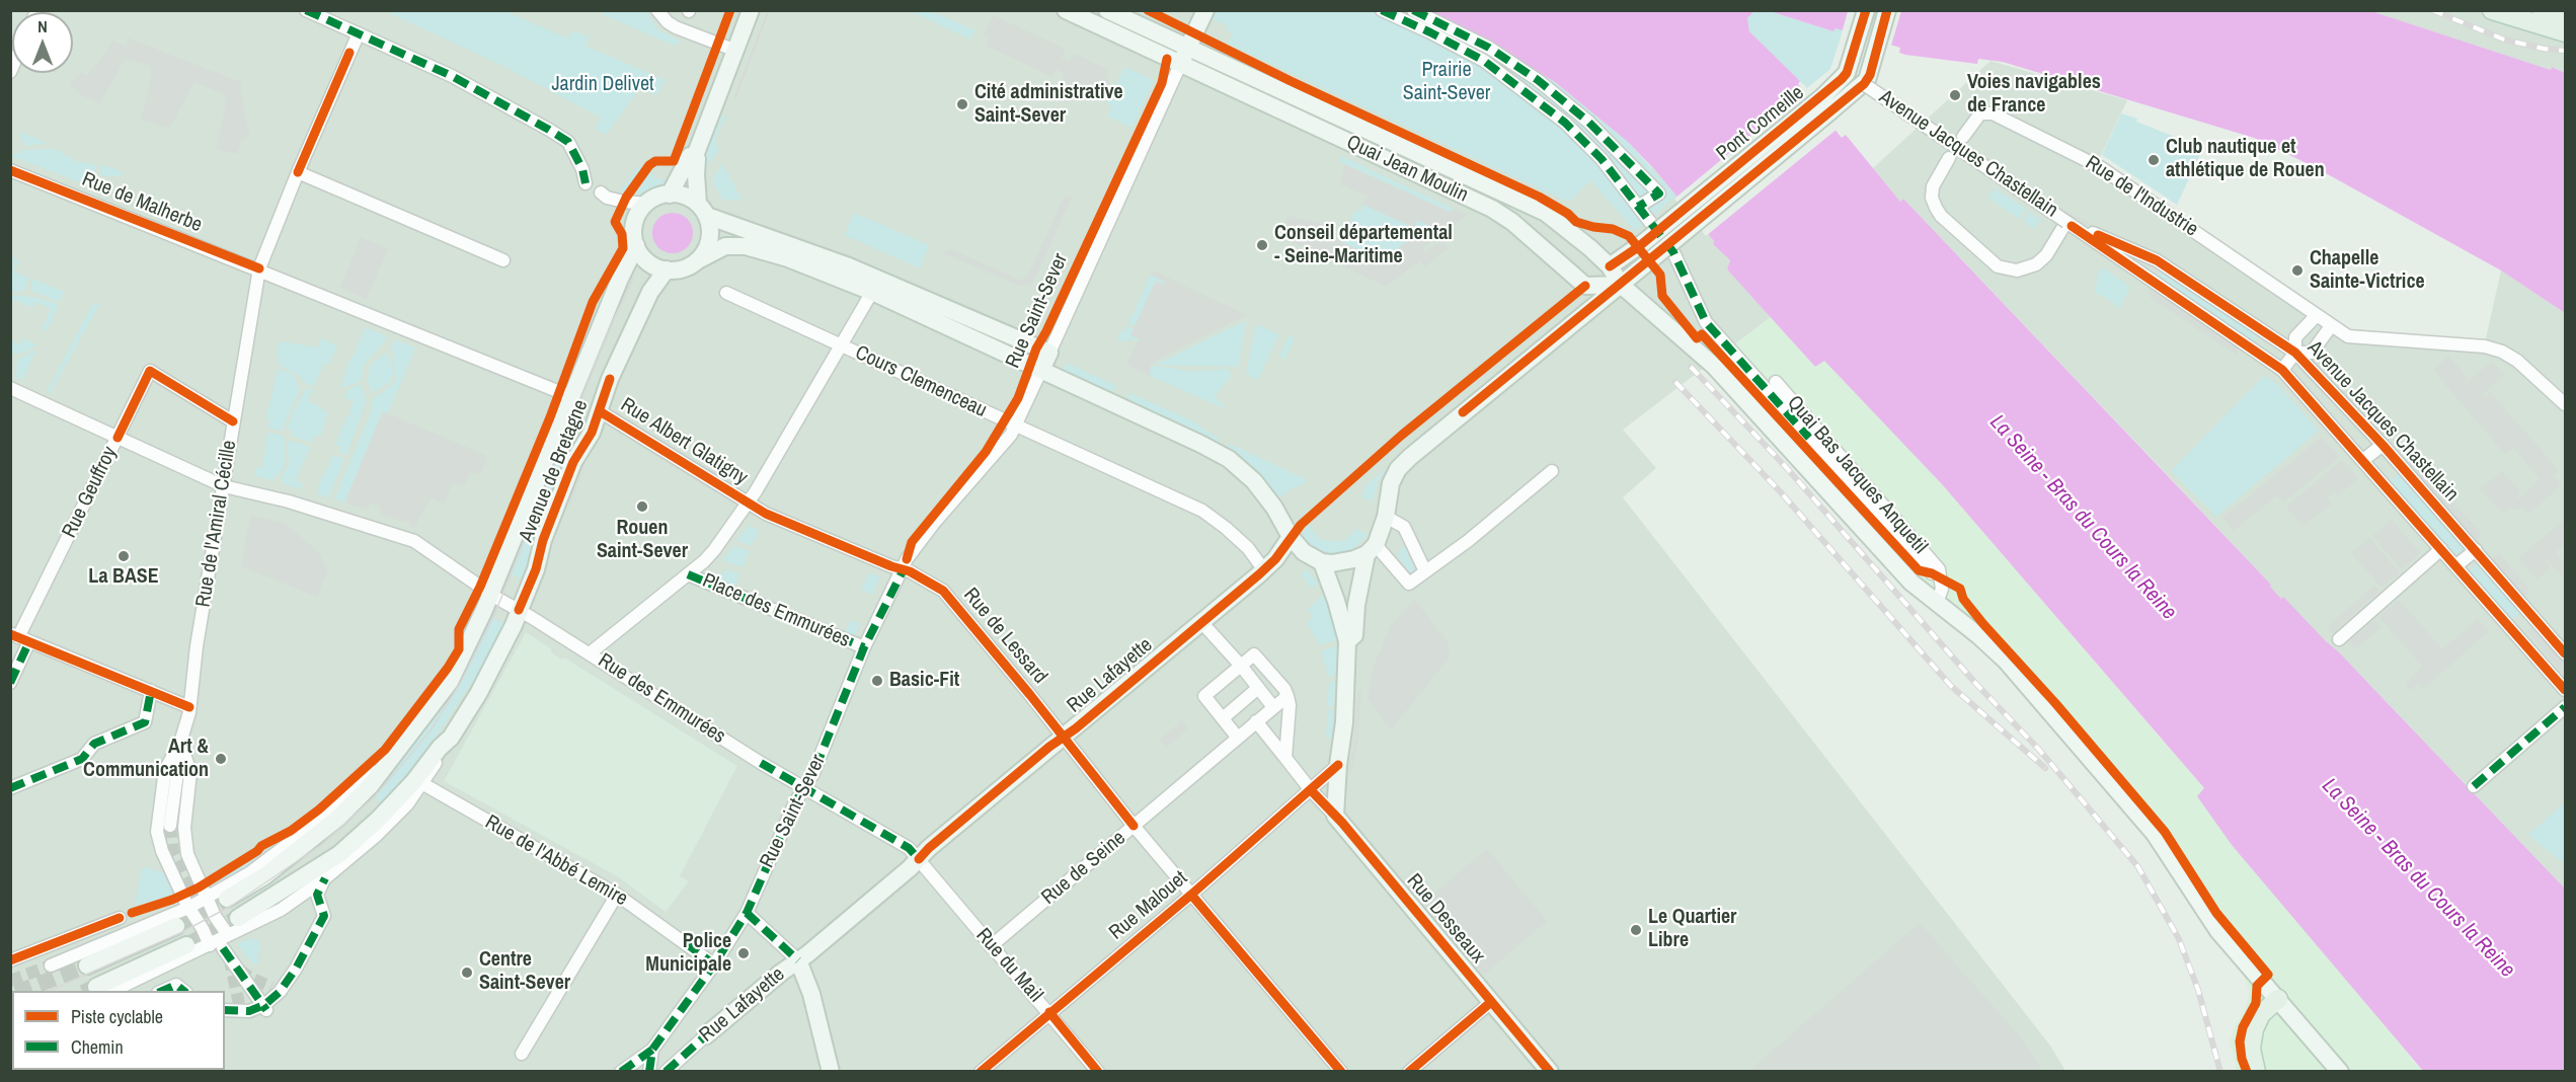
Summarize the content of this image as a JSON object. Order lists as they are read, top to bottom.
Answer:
{
  "streets": {
    "street": [
      "Pont Corneille",
      "Avenue Jacques Chastellain",
      "Quai Jean Moulin",
      "Rue de l'Industrie",
      "Rue de Malherbe",
      "Rue Saint-Sever",
      "Cours Clemenceau",
      "Rue Albert Glatigny",
      "Avenue de Bretagne",
      "Quai Bas Jacques Anquetil",
      "Rue Geuffroy",
      "Rue de l'Amiral Cécille",
      "Place des Emmurées",
      "Rue de Lessard",
      "Rue Lafayette",
      "Rue des Emmurées",
      "Rue de l'Abbé Lemire",
      "Rue de Seine",
      "Rue Malouet",
      "Rue Desseaux",
      "Rue du Mail"
    ]
  },
  "crossings": [
    ["Pont Corneille", "Avenue Jacques Chastellain"],
    ["Pont Corneille", "Quai Jean Moulin"],
    ["Pont Corneille", "Quai Bas Jacques Anquetil"],
    ["Quai Jean Moulin", "Rue Saint-Sever"],
    ["Quai Jean Moulin", "Quai Bas Jacques Anquetil"],
    ["Rue de Malherbe", "Avenue de Bretagne"],
    ["Rue de Malherbe", "Rue de l'Amiral Cécille"],
    ["Rue Saint-Sever", "Cours Clemenceau"],
    ["Rue Saint-Sever", "Place des Emmurées"],
    ["Rue Saint-Sever", "Rue de Lessard"],
    ["Rue Saint-Sever", "Rue des Emmurées"],
    ["Rue Saint-Sever", "Rue de l'Abbé Lemire"],
    ["Rue Saint-Sever", "Rue du Mail"],
    ["Cours Clemenceau", "Rue Lafayette"],
    ["Rue Albert Glatigny", "Avenue de Bretagne"],
    ["Avenue de Bretagne", "Rue des Emmurées"],
    ["Rue Geuffroy", "Rue de l'Amiral Cécille"],
    ["Rue de Lessard", "Rue Lafayette"],
    ["Rue de Lessard", "Rue de Seine"],
    ["Rue de Lessard", "Rue Malouet"],
    ["Rue Lafayette", "Rue du Mail"],
    ["Rue des Emmurées", "Rue du Mail"],
    ["Rue de Seine", "Rue Desseaux"],
    ["Rue de Seine", "Rue du Mail"],
    ["Rue Malouet", "Rue Desseaux"],
    ["Rue Malouet", "Rue du Mail"]
  ],
  "water": ["La Seine - Bras du Cours la Reine"],
  "parks": ["Prairie Saint-Sever", "Jardin Delivet"],
  "places": [
    "Voies navigables de France",
    "Cité administrative Saint-Sever",
    "Club nautique et athlétique de Rouen",
    "Conseil départemental - Seine-Maritime",
    "Chapelle Sainte-Victrice",
    "Rouen Saint-Sever",
    "La BASE",
    "Basic-Fit",
    "Art & Communication",
    "Le Quartier Libre",
    "Police Municipale",
    "Centre Saint-Sever"
  ],
  "legend": ["Piste cyclable", "Chemin"],
  "north": "top"
}
